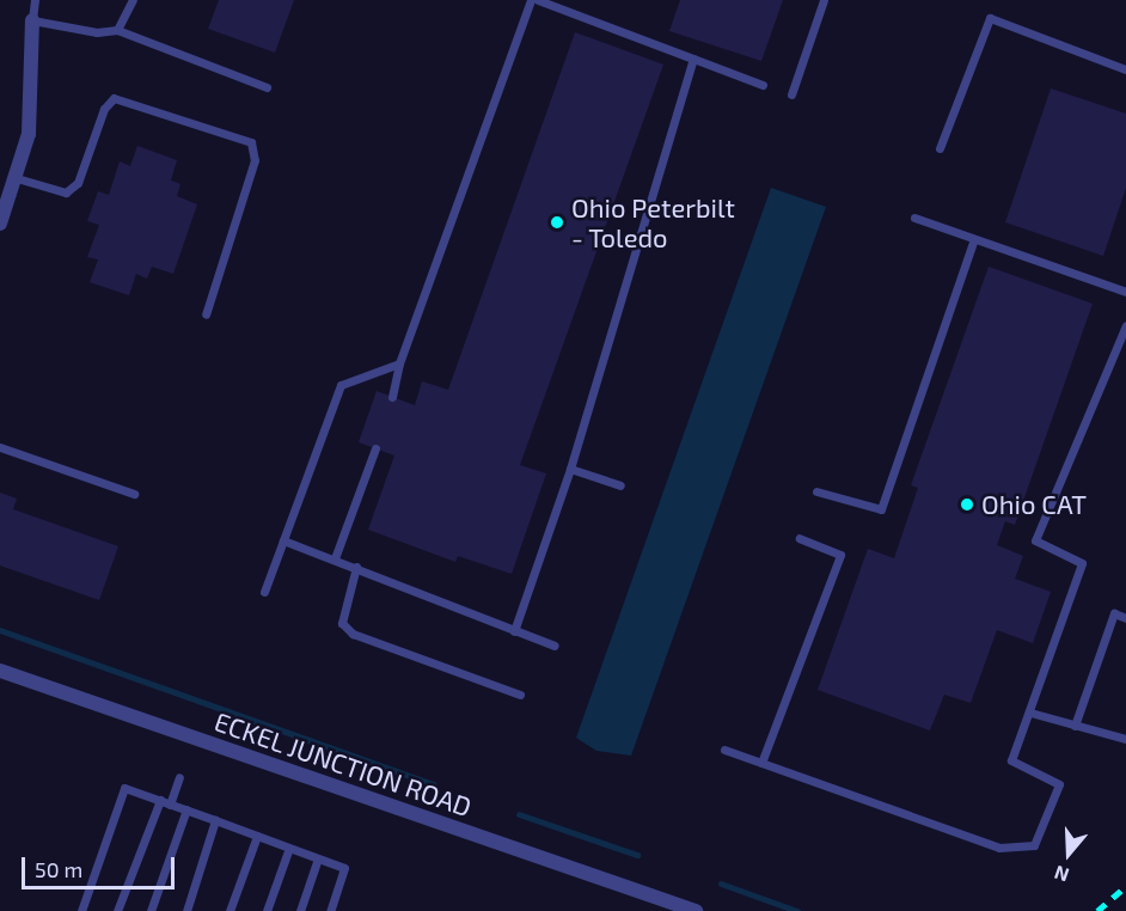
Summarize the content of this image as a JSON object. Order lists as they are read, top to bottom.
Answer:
{
  "streets": {
    "street": ["ECKEL JUNCTION ROAD"]
  },
  "places": ["Ohio Peterbilt - Toledo", "Ohio CAT"],
  "scale_bar": "50 m",
  "north": "bottom"
}
